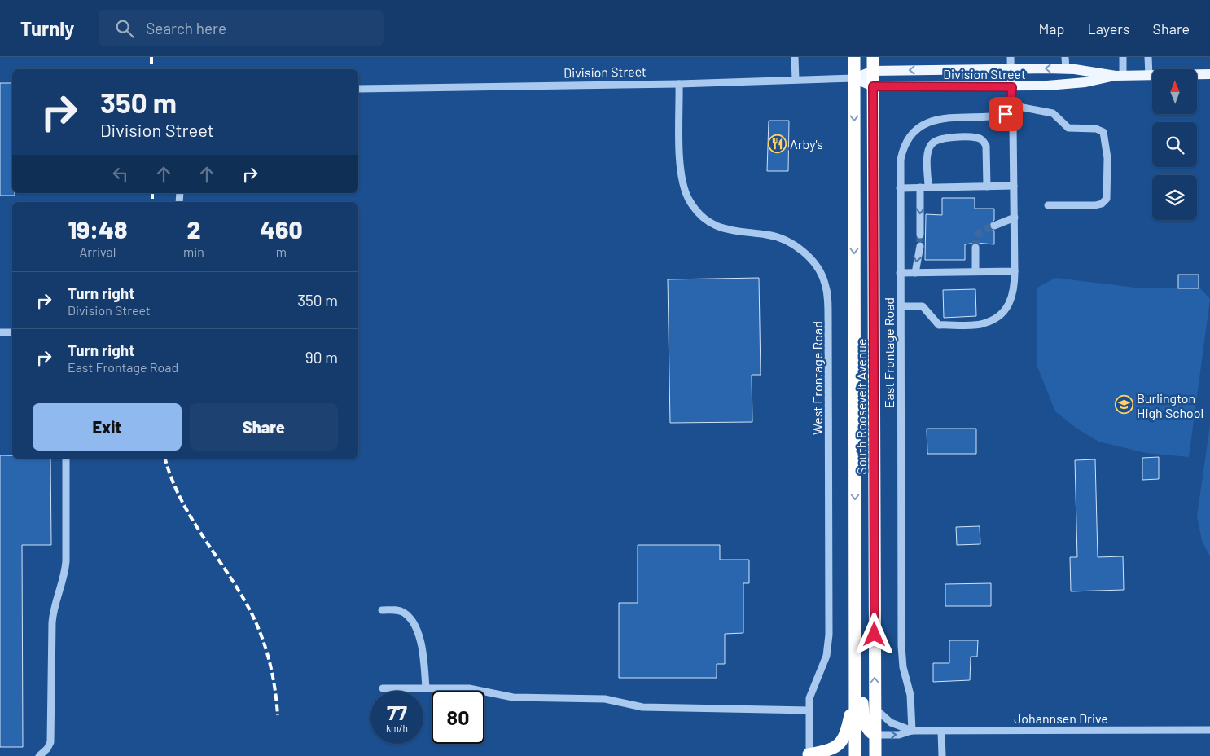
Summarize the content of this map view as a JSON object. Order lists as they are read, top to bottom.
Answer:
{
  "streets": {
    "highway": ["South Roosevelt Avenue"],
    "main road": ["Division Street"],
    "street": ["East Frontage Road", "West Frontage Road", "Johannsen Drive"]
  },
  "crossings": [
    ["Division Street", "West Frontage Road"],
    ["Division Street", "South Roosevelt Avenue"],
    ["East Frontage Road", "Johannsen Drive"],
    ["South Roosevelt Avenue", "Johannsen Drive"]
  ],
  "places": {
    "restaurant": ["Arby's"],
    "school or university": ["Burlington High School"]
  },
  "north": "top",
  "page": {
    "header": "Turnly",
    "search": "Search here",
    "nav": ["Map", "Layers", "Share"],
    "turn": ["350 m", "Division Street"],
    "eta": [
      "19:48",
      "Arrival",
      "2",
      "min",
      "460",
      "m"
    ],
    "list": [
      {
        "name": "Turn right",
        "note": "Division Street",
        "value": "350 m"
      },
      {
        "name": "Turn right",
        "note": "East Frontage Road",
        "value": "90 m"
      }
    ],
    "buttons": ["Exit", "Share"],
    "speed": "77 km/h",
    "limit": "80"
  }
}
